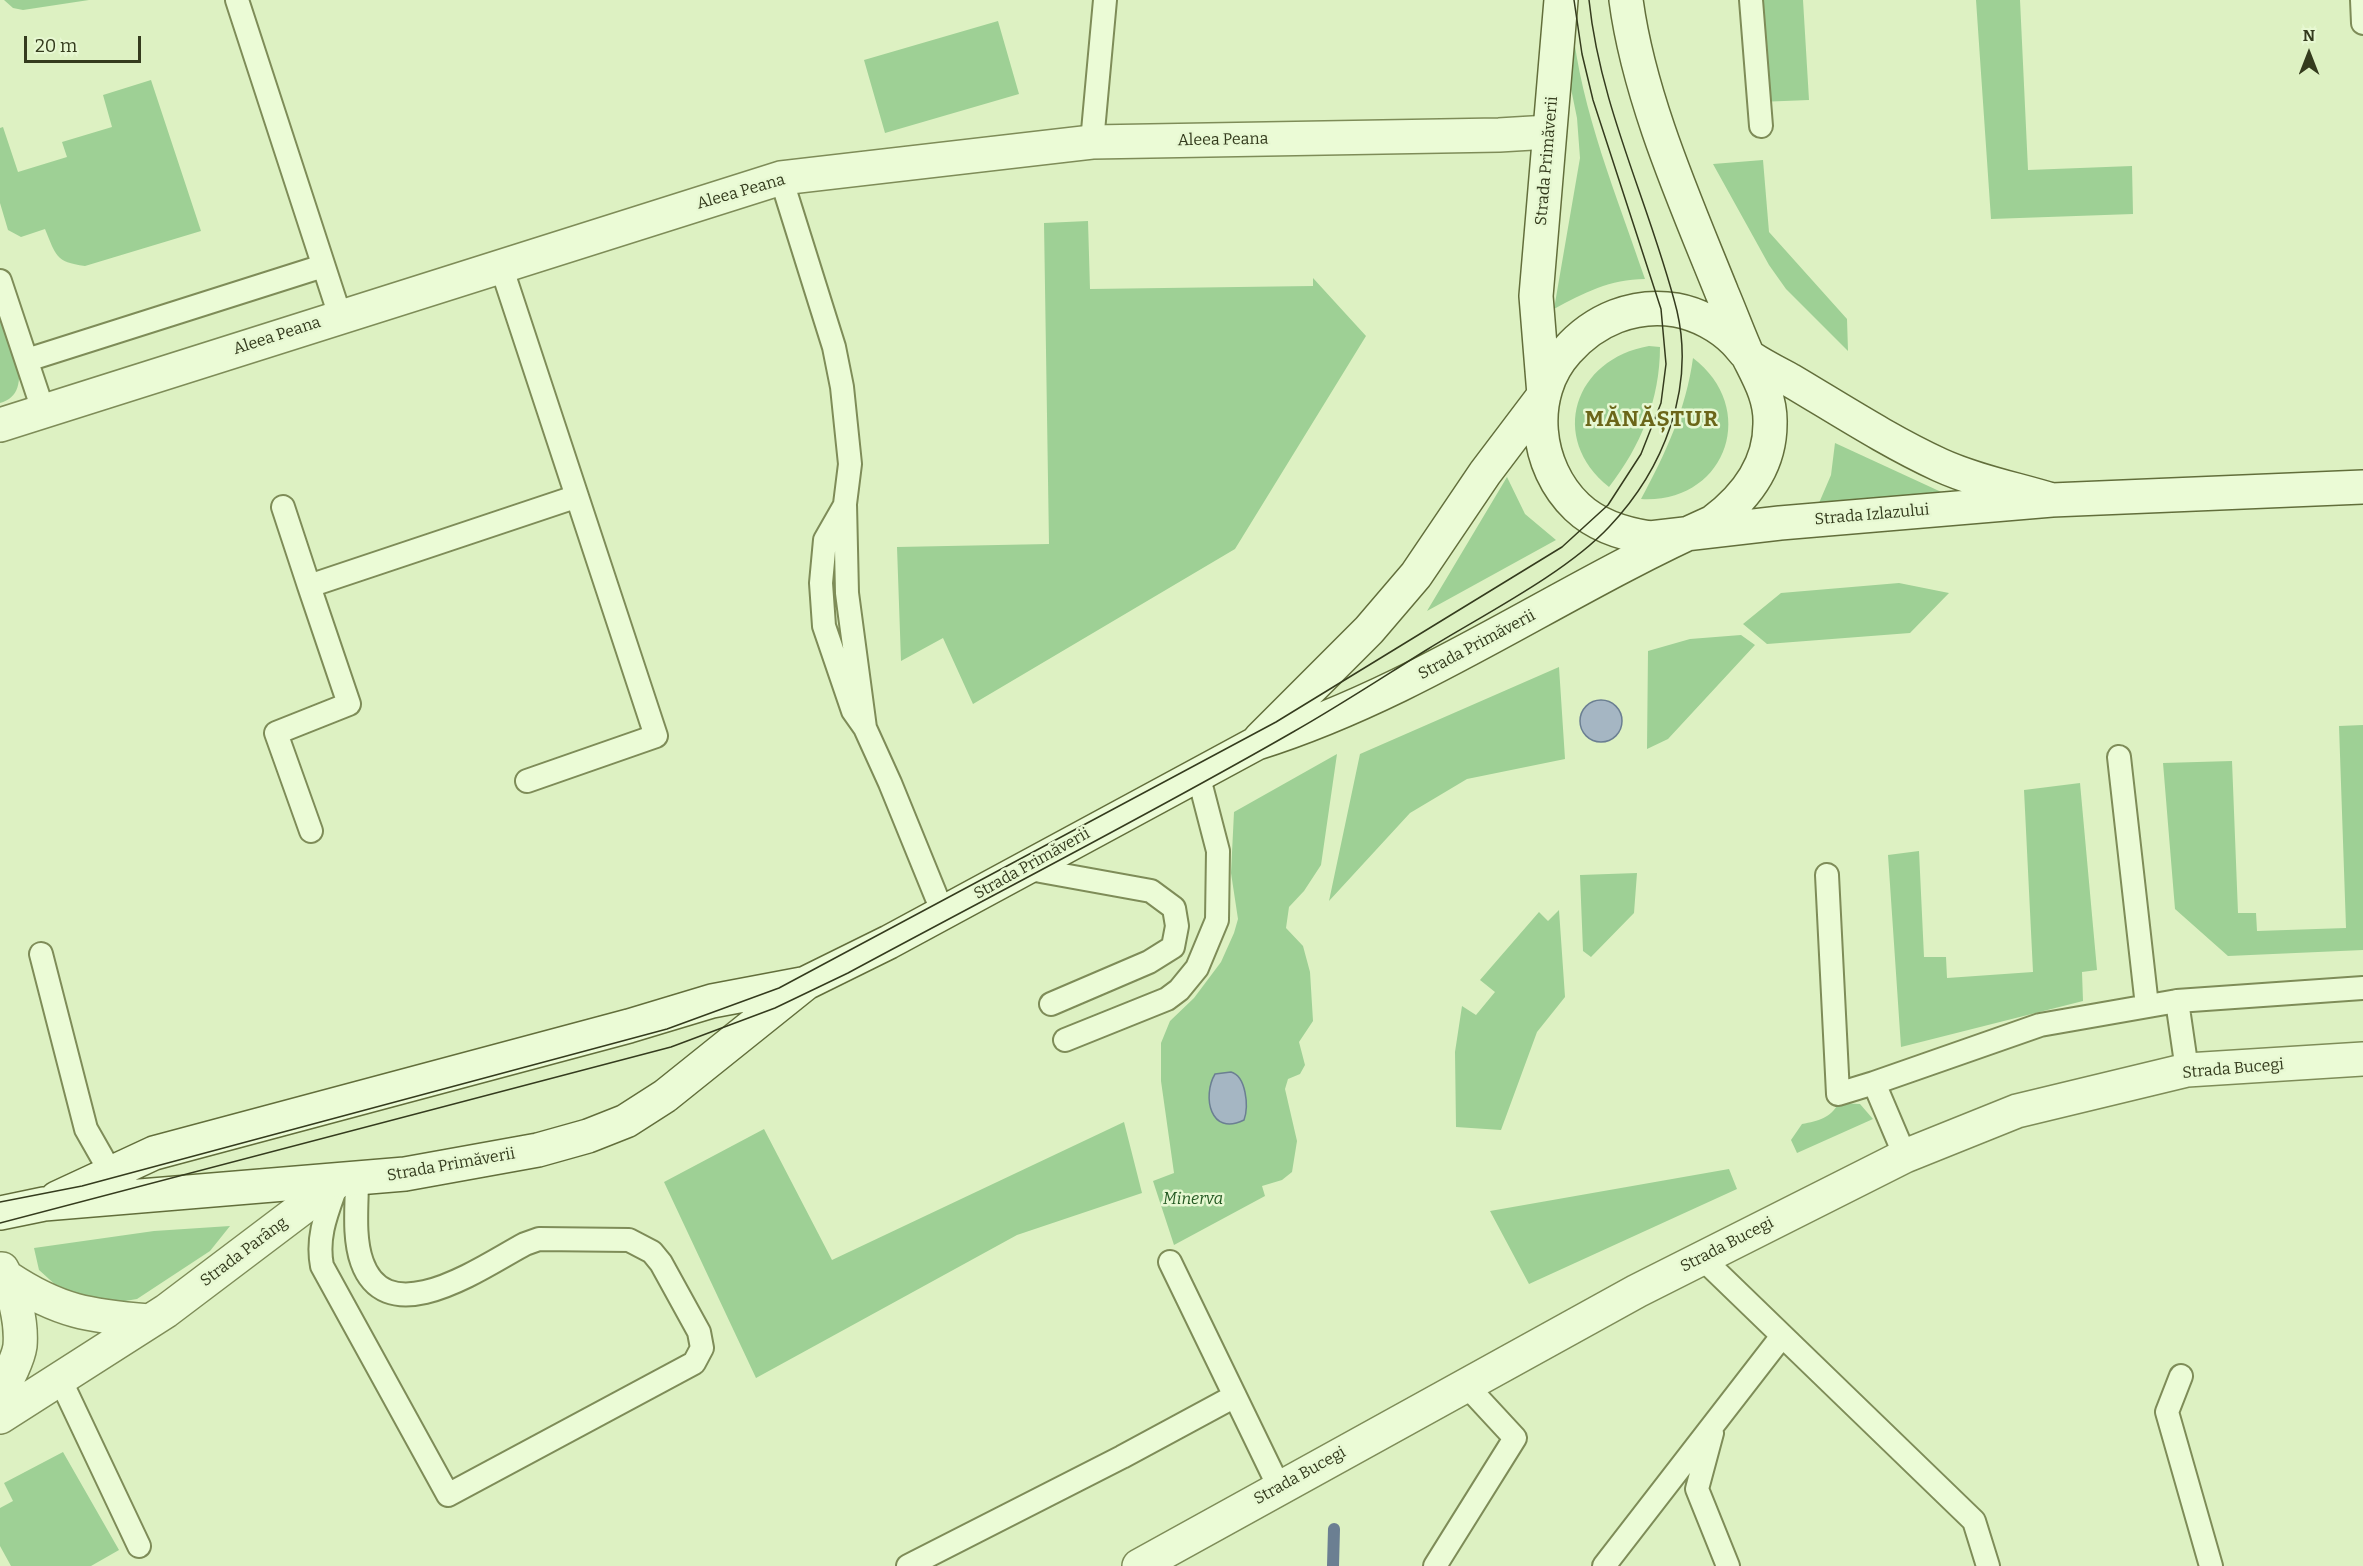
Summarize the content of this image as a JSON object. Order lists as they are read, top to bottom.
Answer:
{
  "streets": {
    "main road": [
      "Aleea Peana",
      "Strada Primăverii",
      "Strada Izlazului",
      "Strada Bucegi",
      "Strada Parâng"
    ]
  },
  "crossings": [
    ["Aleea Peana", "Strada Primăverii"],
    ["Strada Primăverii", "Strada Izlazului"],
    ["Strada Primăverii", "Strada Parâng"]
  ],
  "districts": ["MĂNĂȘTUR"],
  "parks": ["Minerva"],
  "scale_bar": "20 m",
  "north": "top"
}
